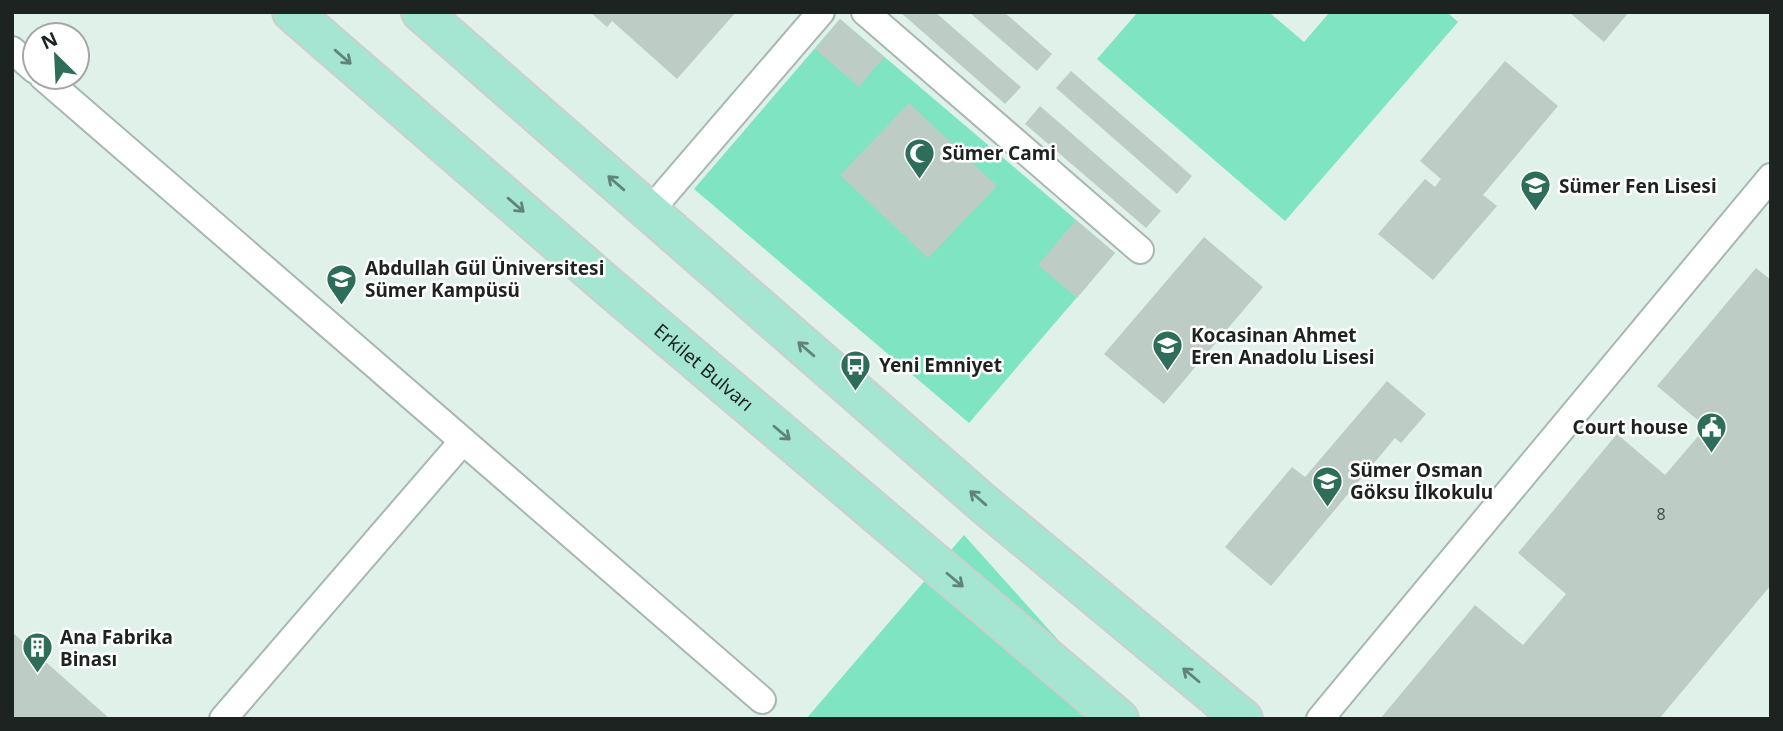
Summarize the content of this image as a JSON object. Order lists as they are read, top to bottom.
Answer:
{
  "streets": {
    "main road": ["Erkilet Bulvarı"]
  },
  "places": {
    "mosque": ["Sümer Cami"],
    "school or university": [
      "Sümer Fen Lisesi",
      "Abdullah Gül Üniversitesi Sümer Kampüsü",
      "Kocasinan Ahmet Eren Anadolu Lisesi",
      "Sümer Osman Göksu İlkokulu"
    ],
    "bus stop": ["Yeni Emniyet"],
    "public building": ["Court house"],
    "building": ["Ana Fabrika Binası"]
  },
  "house_numbers": ["8"],
  "north": "top left"
}
